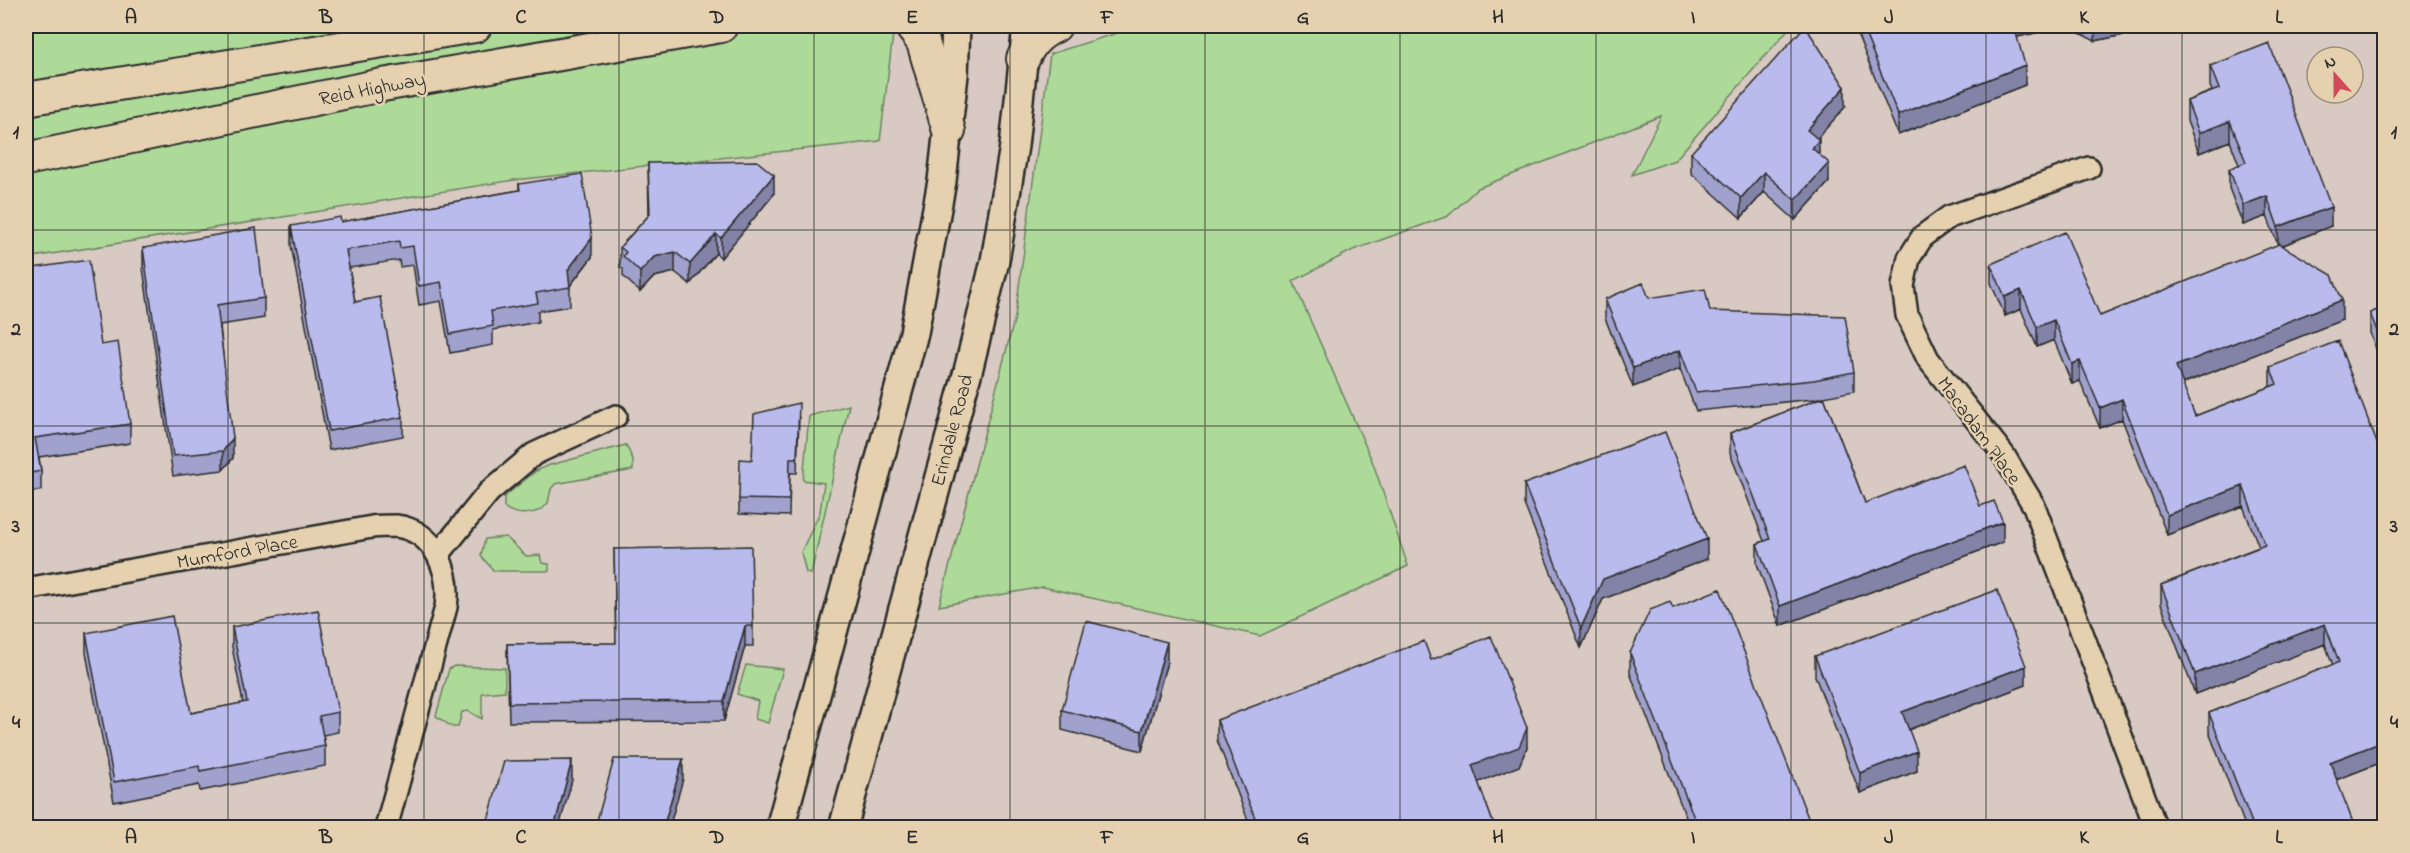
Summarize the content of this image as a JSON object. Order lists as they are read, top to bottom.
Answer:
{
  "streets": {
    "highway": ["Reid Highway"],
    "main road": ["Erindale Road"],
    "street": ["Macadam Place", "Mumford Place"]
  },
  "north": "top",
  "grid": {
    "columns": [
      "A",
      "B",
      "C",
      "D",
      "E",
      "F",
      "G",
      "H",
      "I",
      "J",
      "K",
      "L"
    ],
    "rows": [
      "1",
      "2",
      "3",
      "4"
    ]
  }
}
